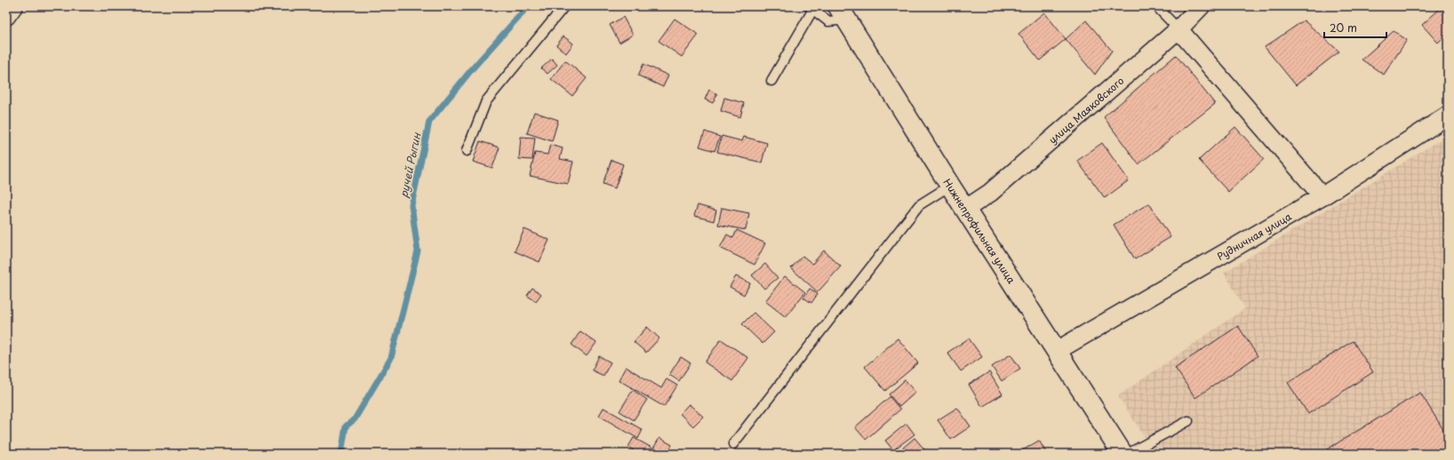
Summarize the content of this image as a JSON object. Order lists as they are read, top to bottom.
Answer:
{
  "streets": {
    "street": ["улица Маяковского", "Нижнепрофильная улица", "Рудничная улица"]
  },
  "crossings": [
    ["улица Маяковского", "Нижнепрофильная улица"],
    ["Нижнепрофильная улица", "Рудничная улица"]
  ],
  "water": ["ручей Рыгин"],
  "scale_bar": "20 m"
}
